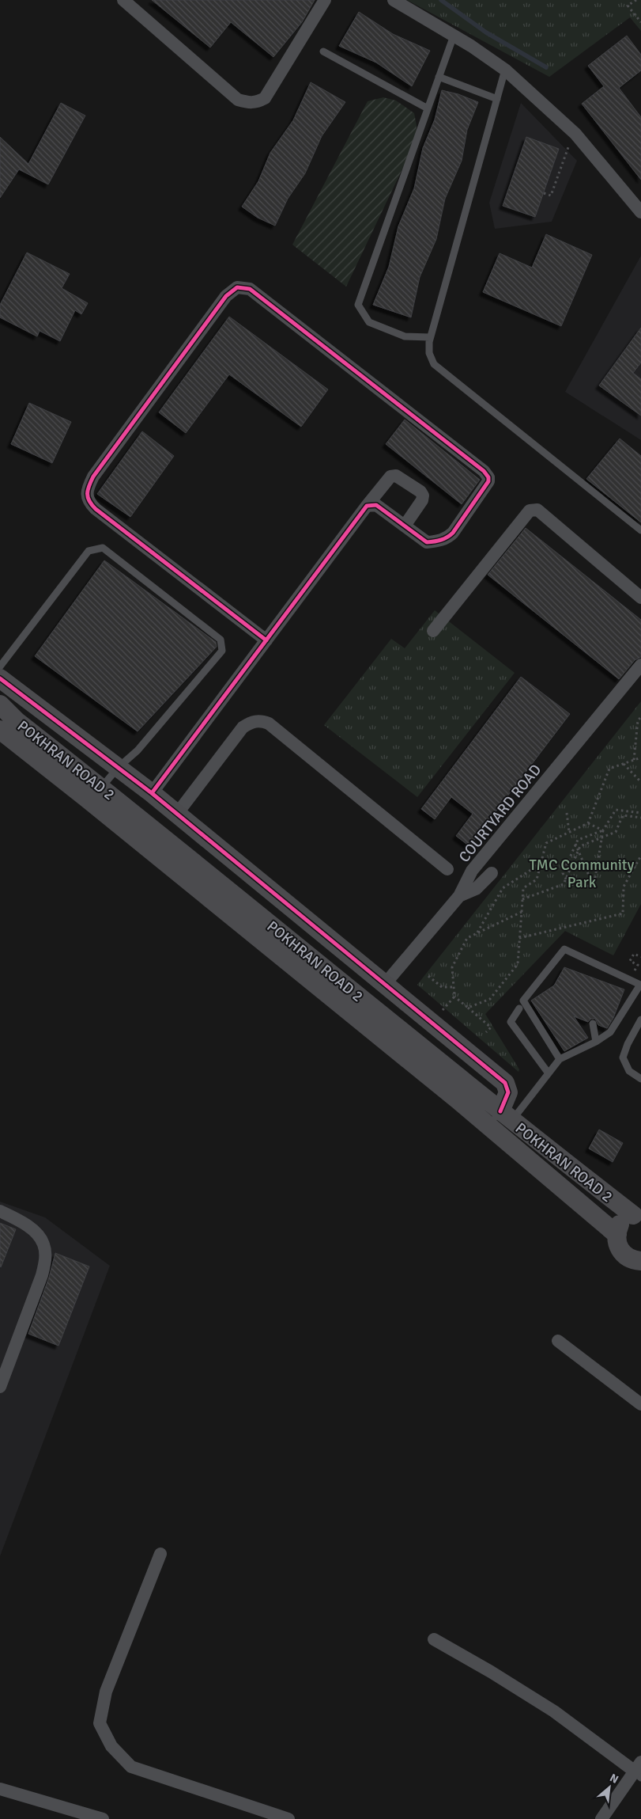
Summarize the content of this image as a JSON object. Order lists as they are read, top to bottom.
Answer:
{
  "streets": {
    "main road": ["POKHRAN ROAD 2"],
    "street": ["COURTYARD ROAD"]
  },
  "parks": ["TMC Community Park"],
  "north": "top right"
}
